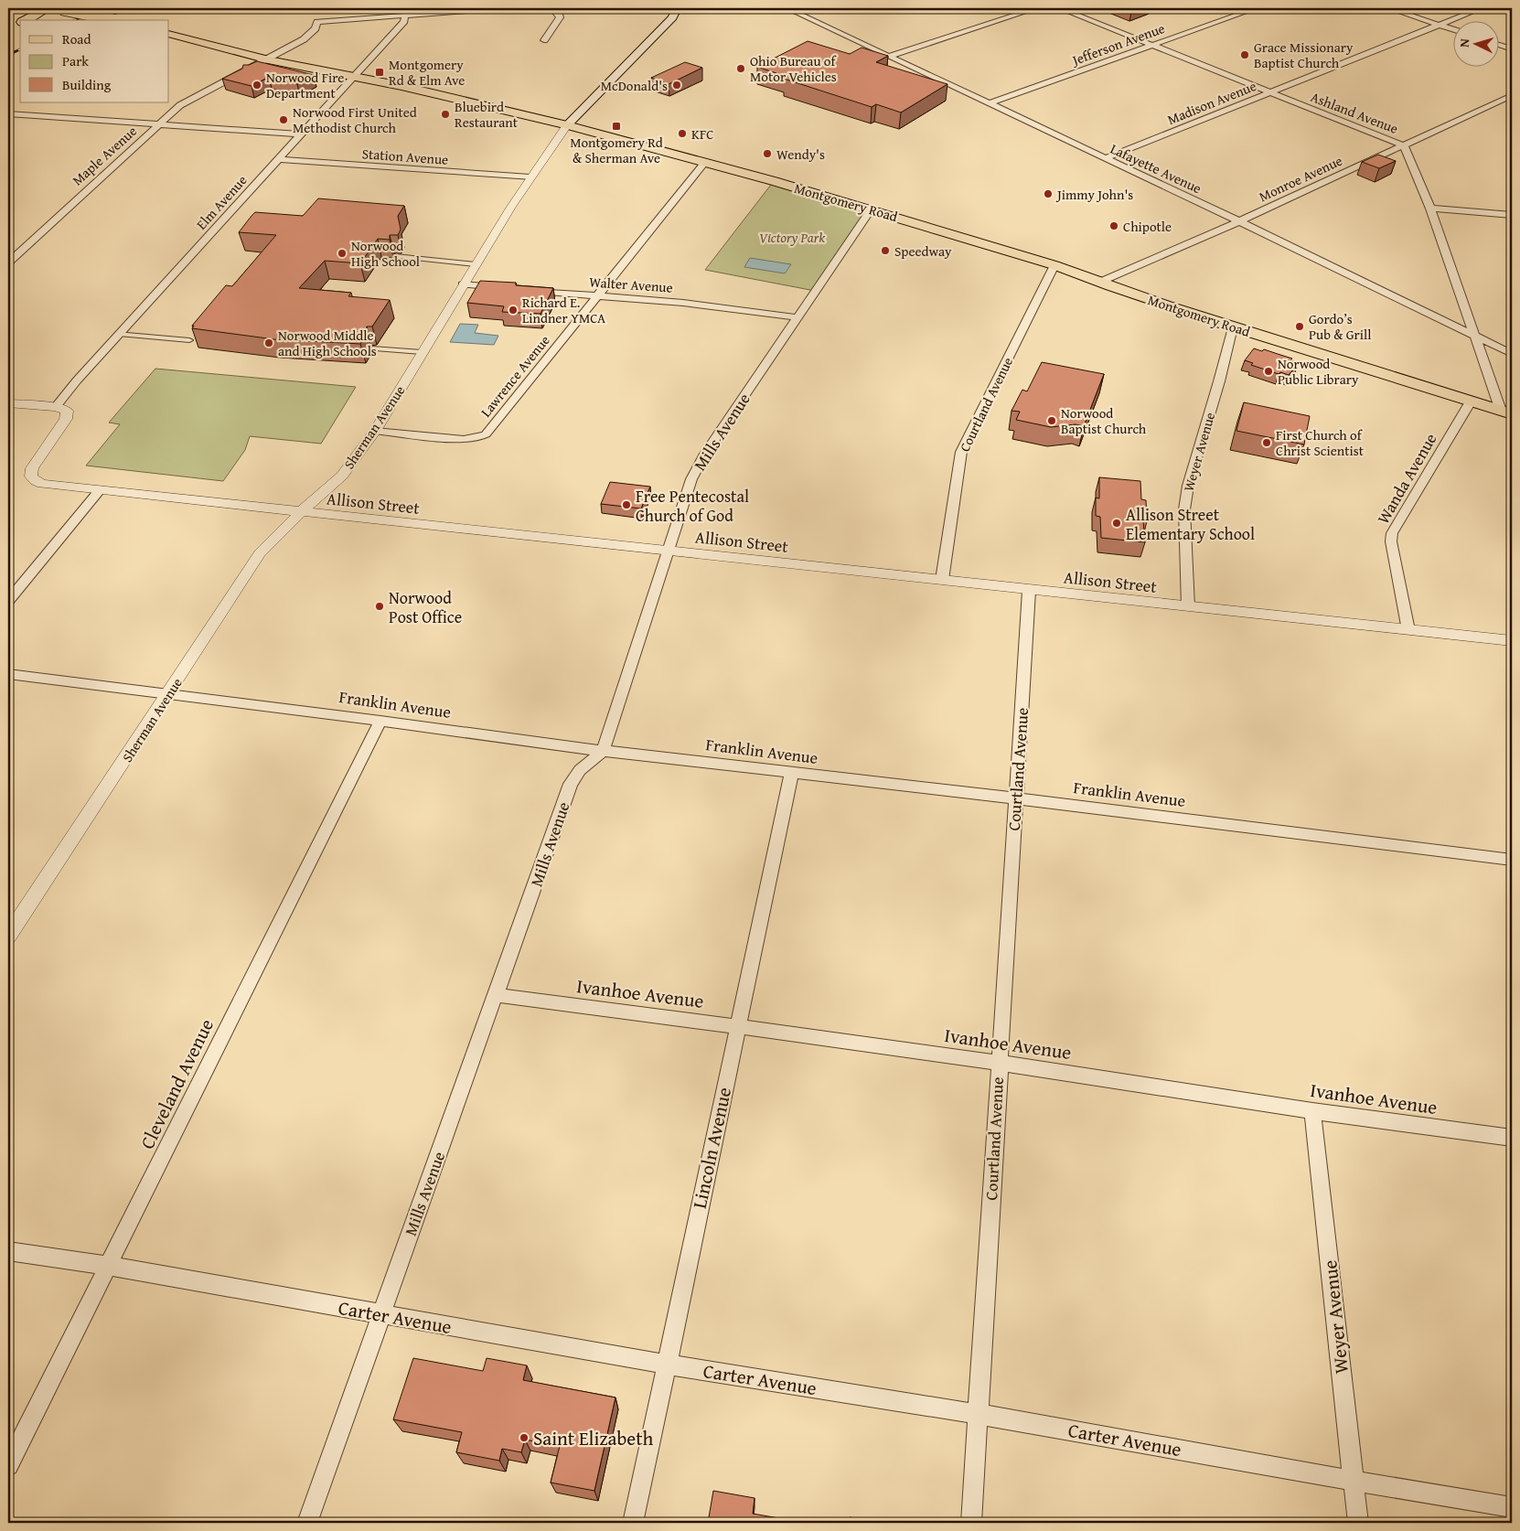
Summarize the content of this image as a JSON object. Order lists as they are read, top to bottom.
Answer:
{
  "streets": {
    "main road": ["Montgomery Road", "Sherman Avenue"],
    "street": [
      "Jefferson Avenue",
      "Madison Avenue",
      "Ashland Avenue",
      "Maple Avenue",
      "Station Avenue",
      "Lafayette Avenue",
      "Monroe Avenue",
      "Elm Avenue",
      "Walter Avenue",
      "Lawrence Avenue",
      "Courtland Avenue",
      "Mills Avenue",
      "Weyer Avenue",
      "Wanda Avenue",
      "Allison Street",
      "Franklin Avenue",
      "Ivanhoe Avenue",
      "Cleveland Avenue",
      "Lincoln Avenue",
      "Carter Avenue"
    ]
  },
  "crossings": [
    ["Jefferson Avenue", "Ashland Avenue"],
    ["Jefferson Avenue", "Lafayette Avenue"],
    ["Madison Avenue", "Ashland Avenue"],
    ["Madison Avenue", "Lafayette Avenue"],
    ["Ashland Avenue", "Lafayette Avenue"],
    ["Ashland Avenue", "Monroe Avenue"],
    ["Ashland Avenue", "Montgomery Road"],
    ["Maple Avenue", "Elm Avenue"],
    ["Maple Avenue", "Montgomery Road"],
    ["Station Avenue", "Elm Avenue"],
    ["Station Avenue", "Sherman Avenue"],
    ["Lafayette Avenue", "Monroe Avenue"],
    ["Monroe Avenue", "Montgomery Road"],
    ["Elm Avenue", "Montgomery Road"],
    ["Elm Avenue", "Allison Street"],
    ["Montgomery Road", "Lawrence Avenue"],
    ["Montgomery Road", "Courtland Avenue"],
    ["Montgomery Road", "Sherman Avenue"],
    ["Montgomery Road", "Mills Avenue"],
    ["Montgomery Road", "Weyer Avenue"],
    ["Montgomery Road", "Wanda Avenue"],
    ["Walter Avenue", "Lawrence Avenue"],
    ["Walter Avenue", "Mills Avenue"],
    ["Lawrence Avenue", "Sherman Avenue"],
    ["Courtland Avenue", "Allison Street"],
    ["Courtland Avenue", "Franklin Avenue"],
    ["Courtland Avenue", "Ivanhoe Avenue"],
    ["Courtland Avenue", "Carter Avenue"],
    ["Sherman Avenue", "Allison Street"],
    ["Sherman Avenue", "Franklin Avenue"],
    ["Mills Avenue", "Allison Street"],
    ["Mills Avenue", "Franklin Avenue"],
    ["Mills Avenue", "Ivanhoe Avenue"],
    ["Mills Avenue", "Carter Avenue"],
    ["Weyer Avenue", "Allison Street"],
    ["Weyer Avenue", "Ivanhoe Avenue"],
    ["Weyer Avenue", "Carter Avenue"],
    ["Wanda Avenue", "Allison Street"],
    ["Franklin Avenue", "Cleveland Avenue"],
    ["Franklin Avenue", "Lincoln Avenue"],
    ["Ivanhoe Avenue", "Lincoln Avenue"],
    ["Cleveland Avenue", "Carter Avenue"],
    ["Lincoln Avenue", "Carter Avenue"]
  ],
  "parks": ["Victory Park"],
  "places": {
    "other": [
      "Grace Missionary Baptist Church",
      "Ohio Bureau of Motor Vehicles",
      "Norwood Fire Department",
      "McDonald's",
      "Bluebird Restaurant",
      "Norwood First United Methodist Church",
      "KFC",
      "Wendy's",
      "Jimmy John's",
      "Chipotle",
      "Speedway",
      "Norwood High School",
      "Richard E. Lindner YMCA",
      "Gordo’s Pub & Grill",
      "Norwood Middle and High Schools",
      "Norwood Public Library",
      "Norwood Baptist Church",
      "First Church of Christ Scientist",
      "Free Pentecostal Church of God",
      "Allison Street Elementary School",
      "Norwood Post Office",
      "Saint Elizabeth"
    ],
    "transit": ["Montgomery Rd & Elm Ave", "Montgomery Rd & Sherman Ave"]
  },
  "legend": ["Road", "Park", "Building"],
  "north": "left"
}
